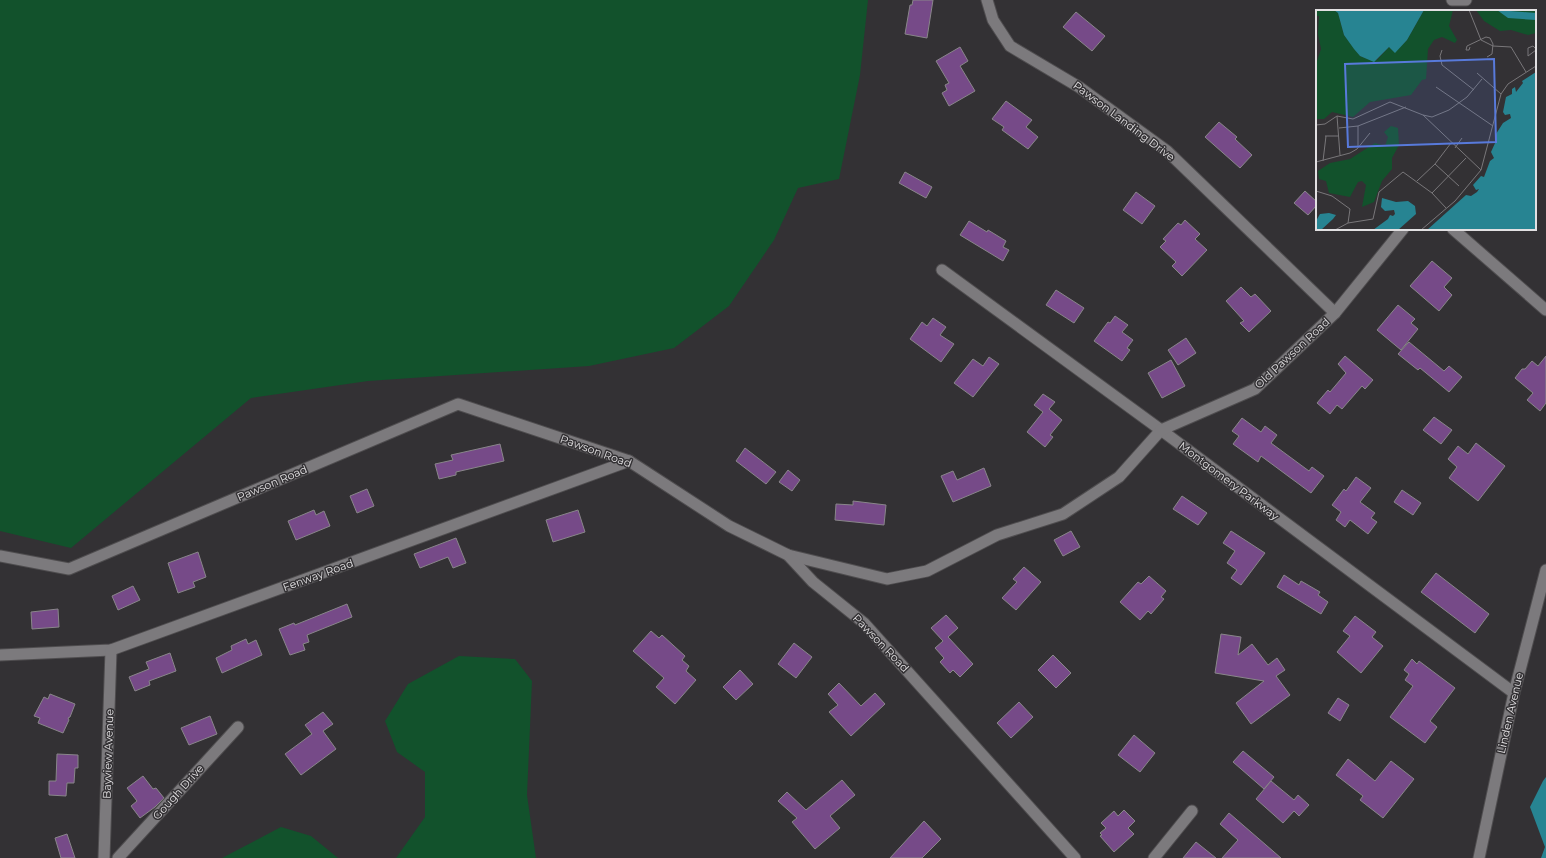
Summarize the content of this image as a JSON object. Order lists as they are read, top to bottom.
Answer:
{
  "streets": {
    "street": [
      "Pawson Landing Drive",
      "Old Pawson Road",
      "Pawson Road",
      "Montgomery Parkway",
      "Fenway Road",
      "Linden Avenue",
      "Bayview Avenue",
      "Gough Drive"
    ]
  },
  "crossings": [
    ["Pawson Landing Drive", "Old Pawson Road"],
    ["Old Pawson Road", "Pawson Road"],
    ["Old Pawson Road", "Montgomery Parkway"],
    ["Pawson Road", "Fenway Road"],
    ["Montgomery Parkway", "Linden Avenue"],
    ["Fenway Road", "Bayview Avenue"]
  ]
}
